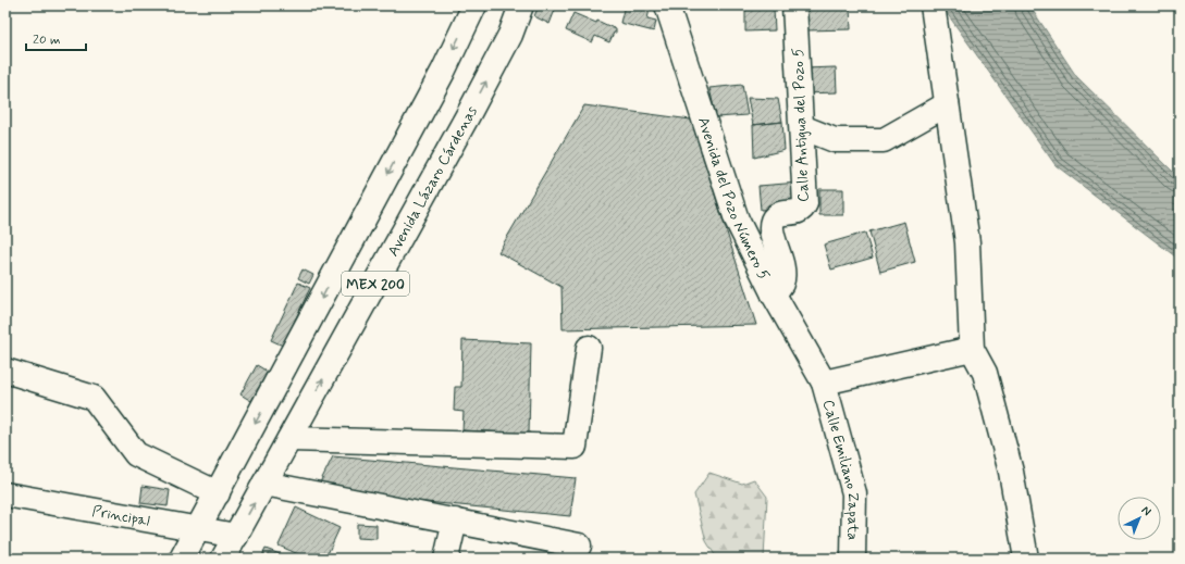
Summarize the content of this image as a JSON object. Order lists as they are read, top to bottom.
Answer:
{
  "streets": {
    "street": [
      "Calle Antigua del Pozo 5",
      "Avenida Lázaro Cárdenas",
      "Avenida del Pozo Número 5",
      "MEX 200",
      "Calle Emiliano Zapata",
      "Principal"
    ]
  },
  "crossings": [
    ["Calle Antigua del Pozo 5", "Avenida del Pozo Número 5"],
    ["Avenida Lázaro Cárdenas", "Principal"],
    ["Avenida del Pozo Número 5", "Calle Emiliano Zapata"],
    ["MEX 200", "Principal"]
  ],
  "scale_bar": "20 m",
  "north": "top right"
}
